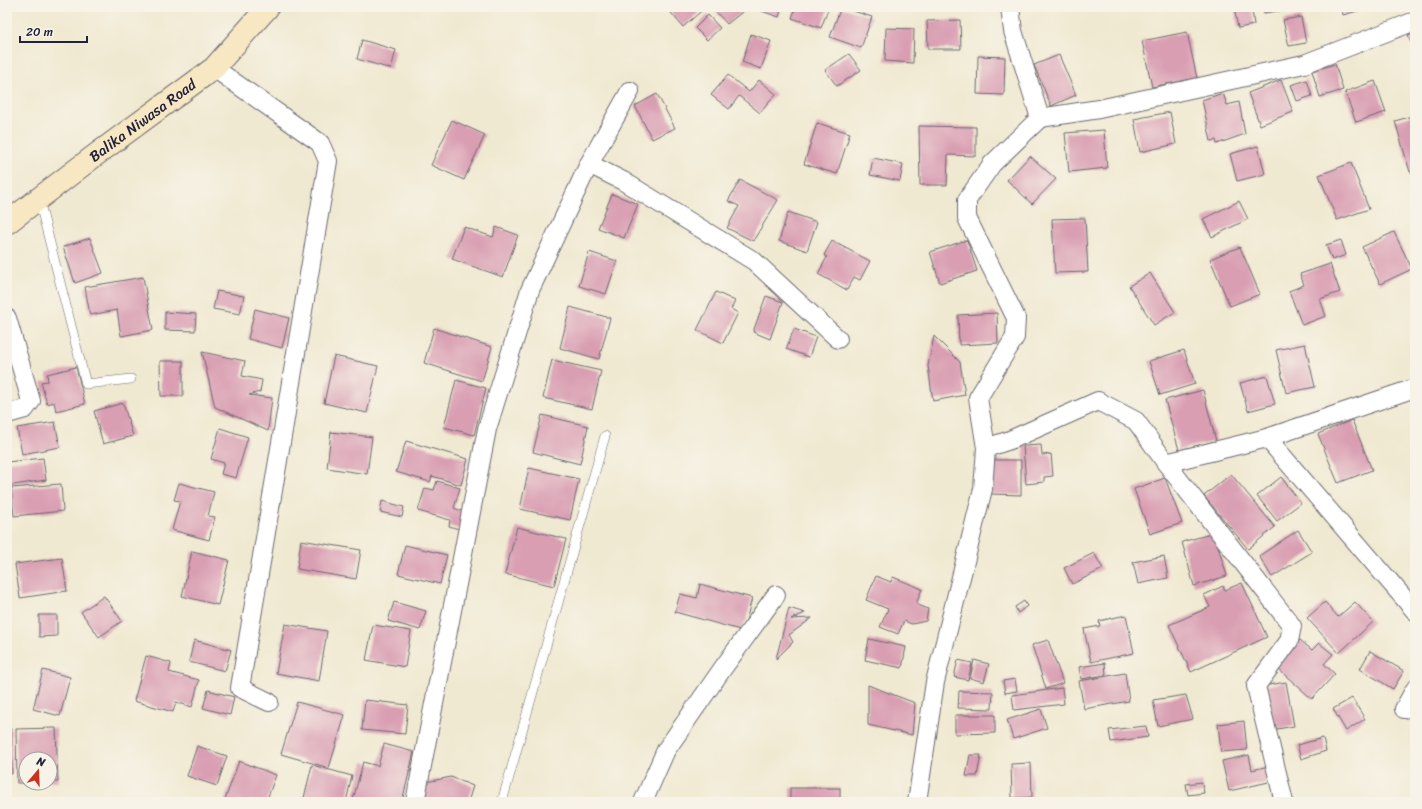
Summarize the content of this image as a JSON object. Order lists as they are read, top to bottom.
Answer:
{
  "streets": {
    "street": ["Balika Niwasa Road"]
  },
  "scale_bar": "20 m",
  "north": "top"
}
